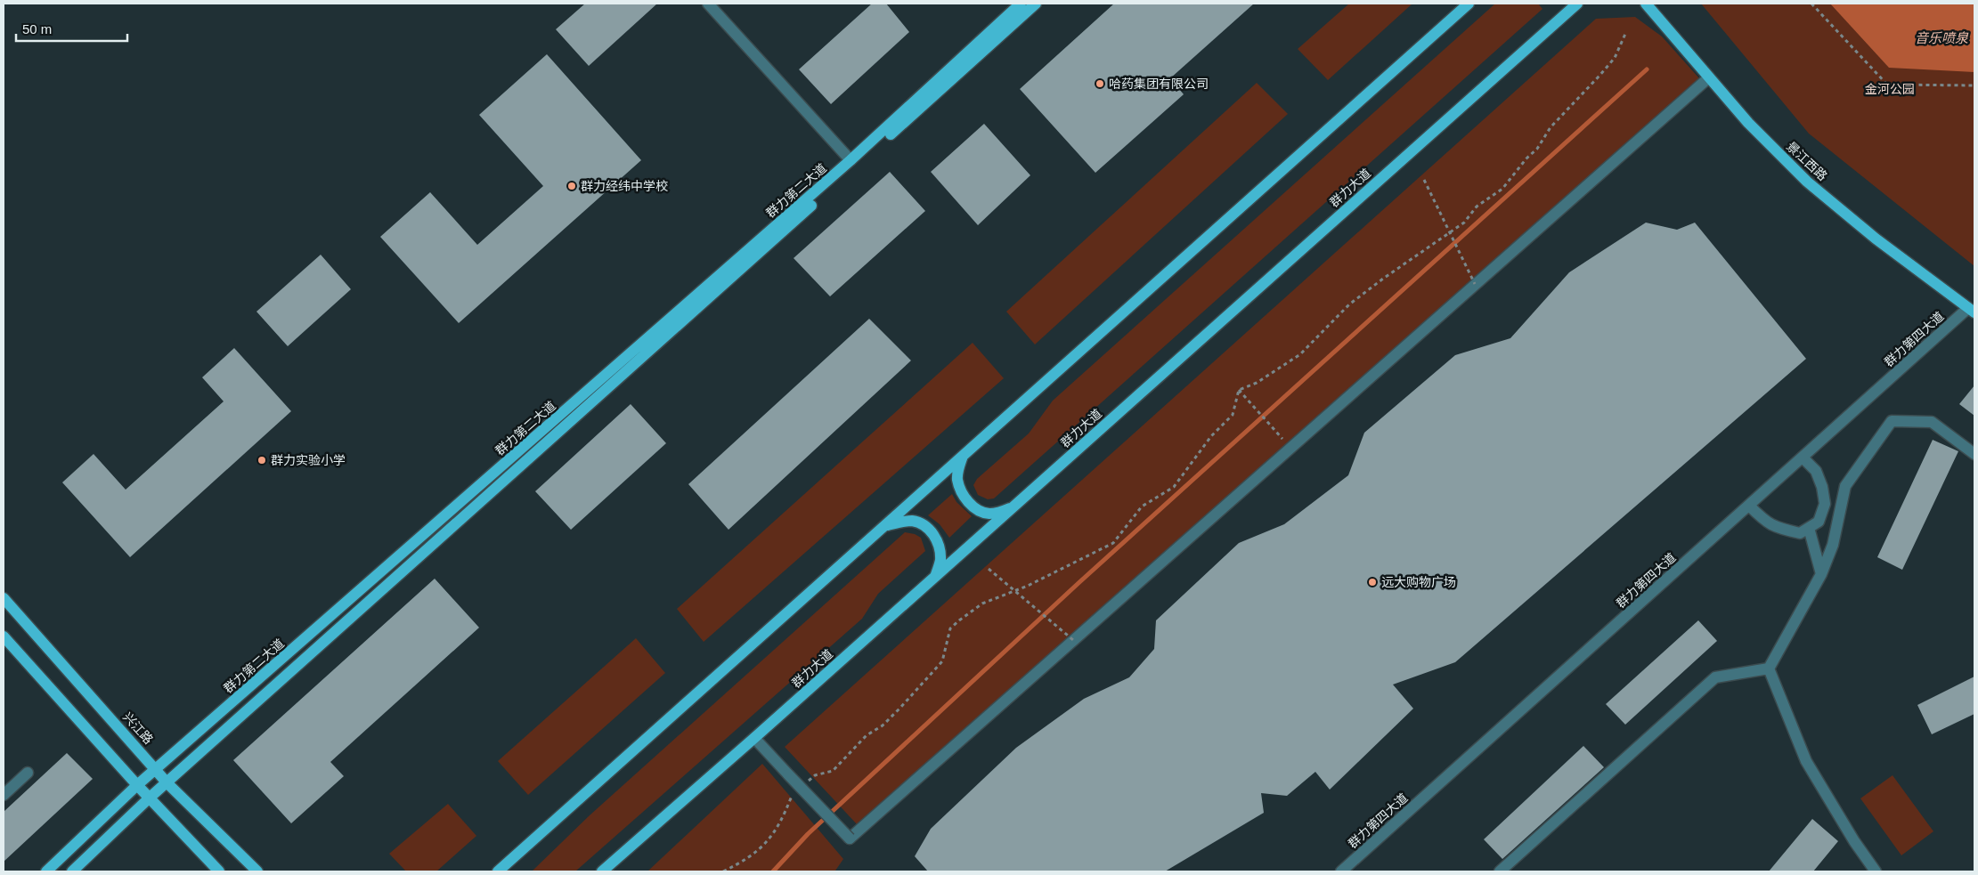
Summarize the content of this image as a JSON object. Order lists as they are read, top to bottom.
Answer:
{
  "streets": {
    "main road": [
      "景江西路",
      "群力大道",
      "群力第二大道",
      "兴江路"
    ],
    "street": ["群力第四大道"]
  },
  "crossings": [
    ["景江西路", "群力第四大道"],
    ["群力第二大道", "兴江路"]
  ],
  "water": ["音乐喷泉"],
  "parks": ["金河公园"],
  "places": [
    "哈药集团有限公司",
    "群力经纬中学校",
    "群力实验小学",
    "远大购物广场"
  ],
  "scale_bar": "50 m"
}
